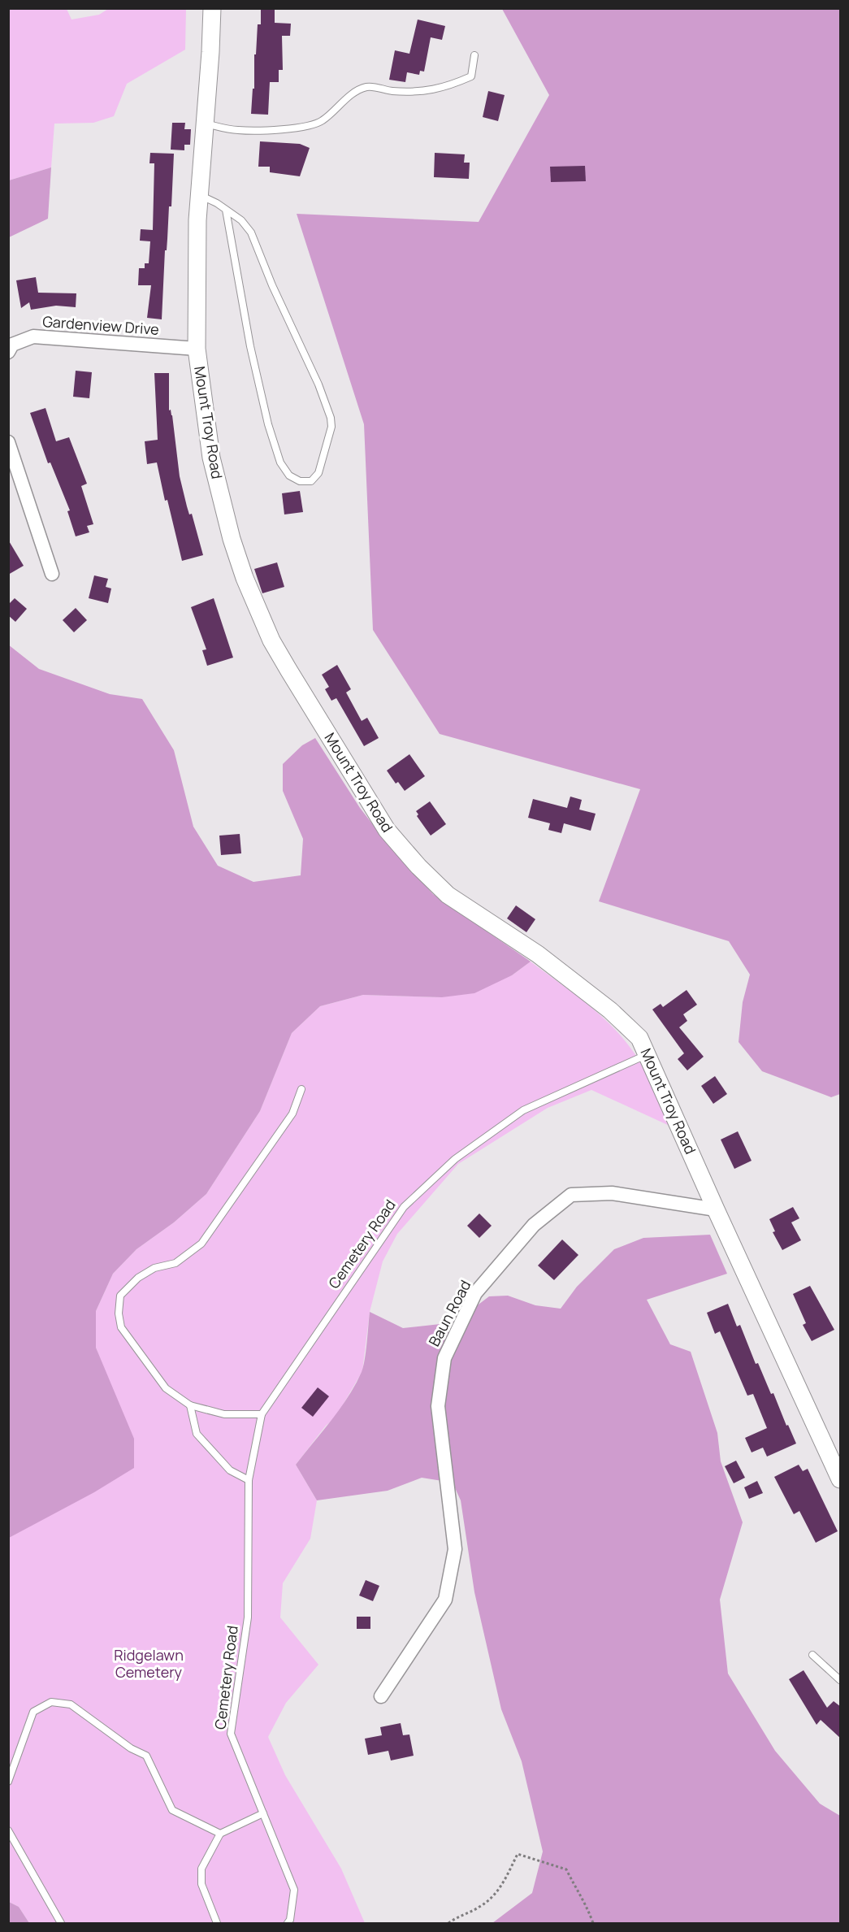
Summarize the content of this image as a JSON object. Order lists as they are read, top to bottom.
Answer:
{
  "streets": {
    "street": ["Gardenview Drive", "Mount Troy Road", "Baun Road"],
    "lane": ["Cemetery Road"]
  },
  "crossings": [
    ["Gardenview Drive", "Mount Troy Road"],
    ["Mount Troy Road", "Cemetery Road"],
    ["Mount Troy Road", "Baun Road"]
  ],
  "parks": ["Ridgelawn Cemetery"]
}
